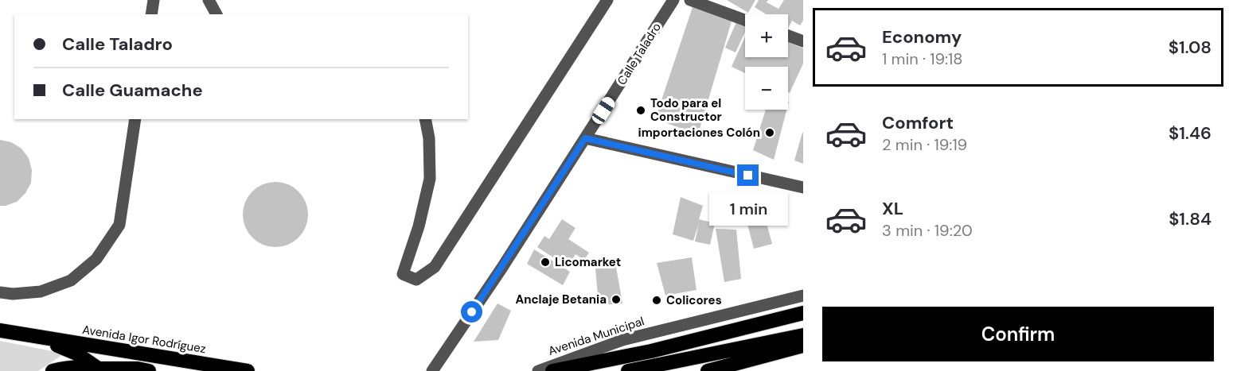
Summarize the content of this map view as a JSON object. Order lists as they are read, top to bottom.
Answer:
{
  "streets": {
    "highway": ["Avenida Municipal", "Avenida Igor Rodríguez"],
    "street": ["Calle Taladro"]
  },
  "places": [
    "Todo para el Constructor",
    "importaciones Colón",
    "Licomarket",
    "Anclaje Betania",
    "Colicores"
  ],
  "page": {
    "list": [
      {
        "name": "Economy",
        "note": "1 min · 19:18",
        "value": "$1.08"
      },
      {
        "name": "Comfort",
        "note": "2 min · 19:19",
        "value": "$1.46"
      },
      {
        "name": "XL",
        "note": "3 min · 19:20",
        "value": "$1.84"
      }
    ],
    "map_buttons": ["+", "−"],
    "banner": ["Calle Taladro", "Calle Guamache"],
    "bubble": "1 min",
    "buttons": "Confirm"
  }
}
